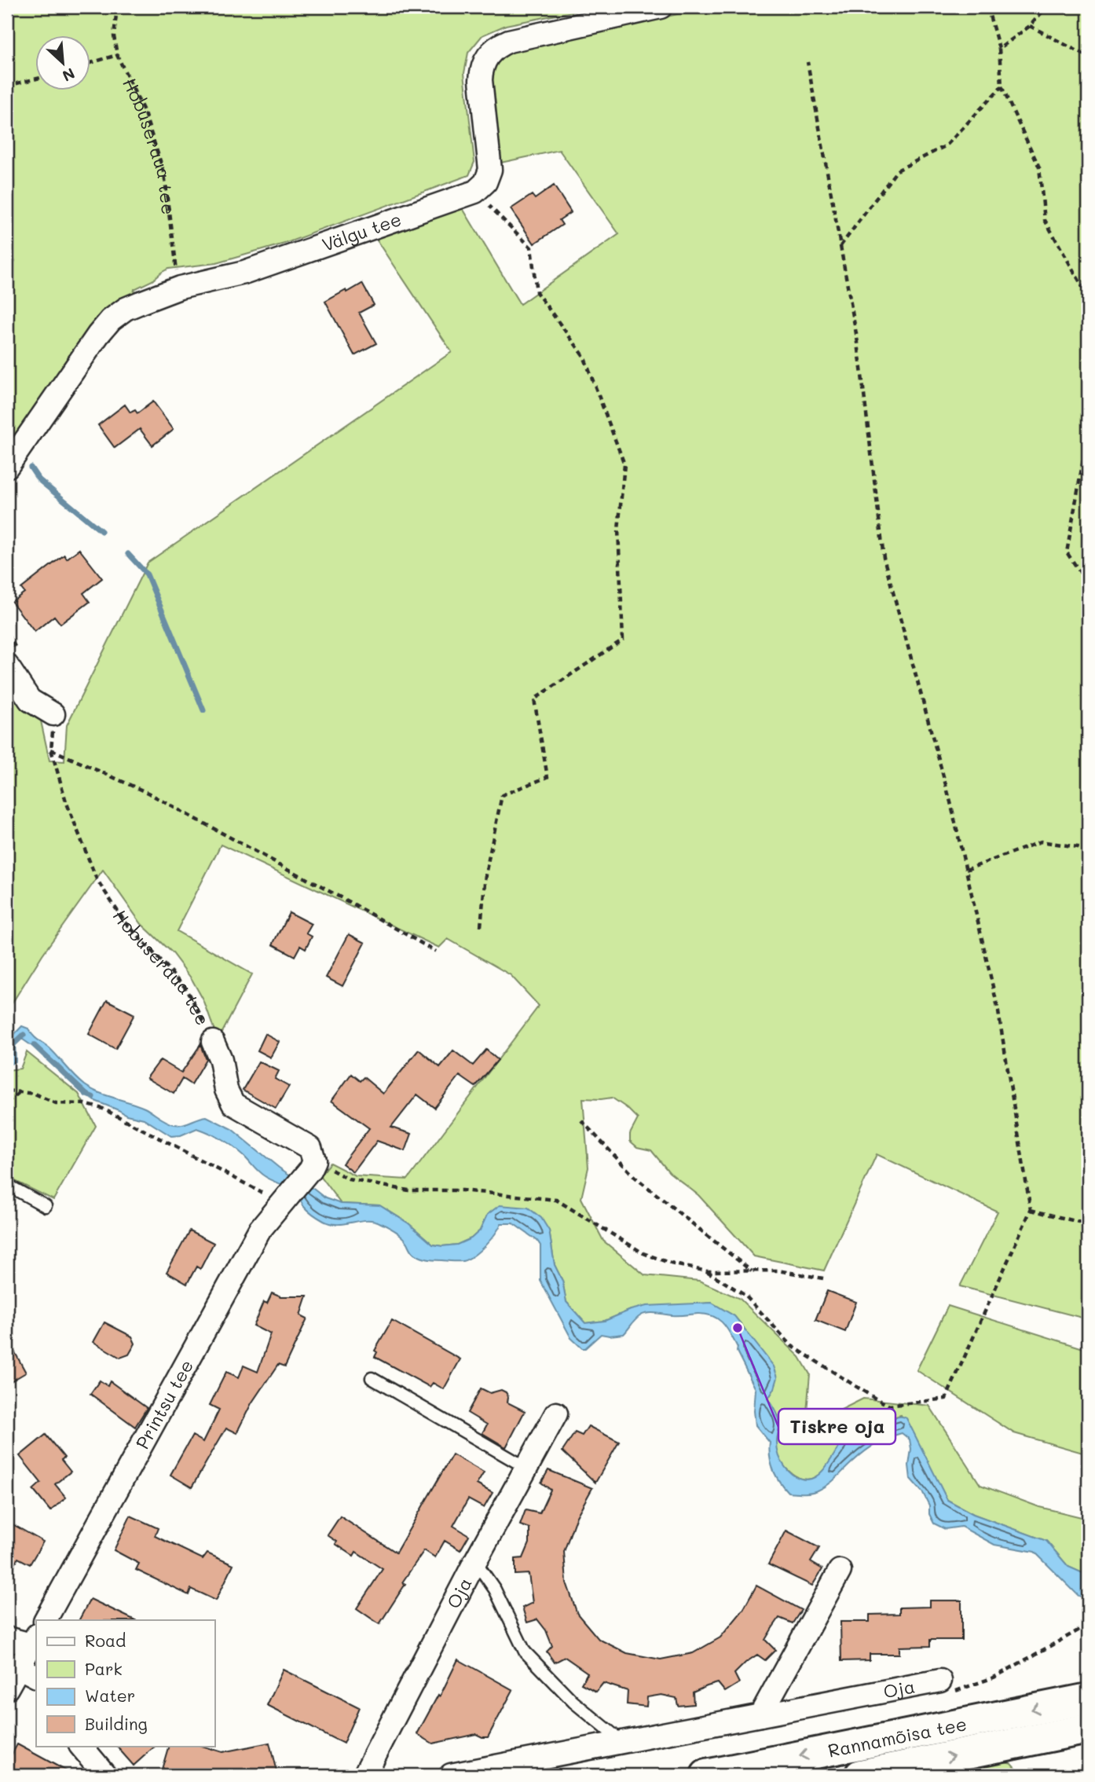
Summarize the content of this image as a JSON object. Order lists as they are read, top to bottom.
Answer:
{
  "streets": {
    "main road": ["Rannamõisa tee"],
    "street": [
      "Hobuseraua tee",
      "Välgu tee",
      "Printsu tee",
      "Oja"
    ]
  },
  "places": ["Tiskre oja"],
  "legend": [
    "Road",
    "Park",
    "Water",
    "Building"
  ],
  "north": "bottom right"
}
